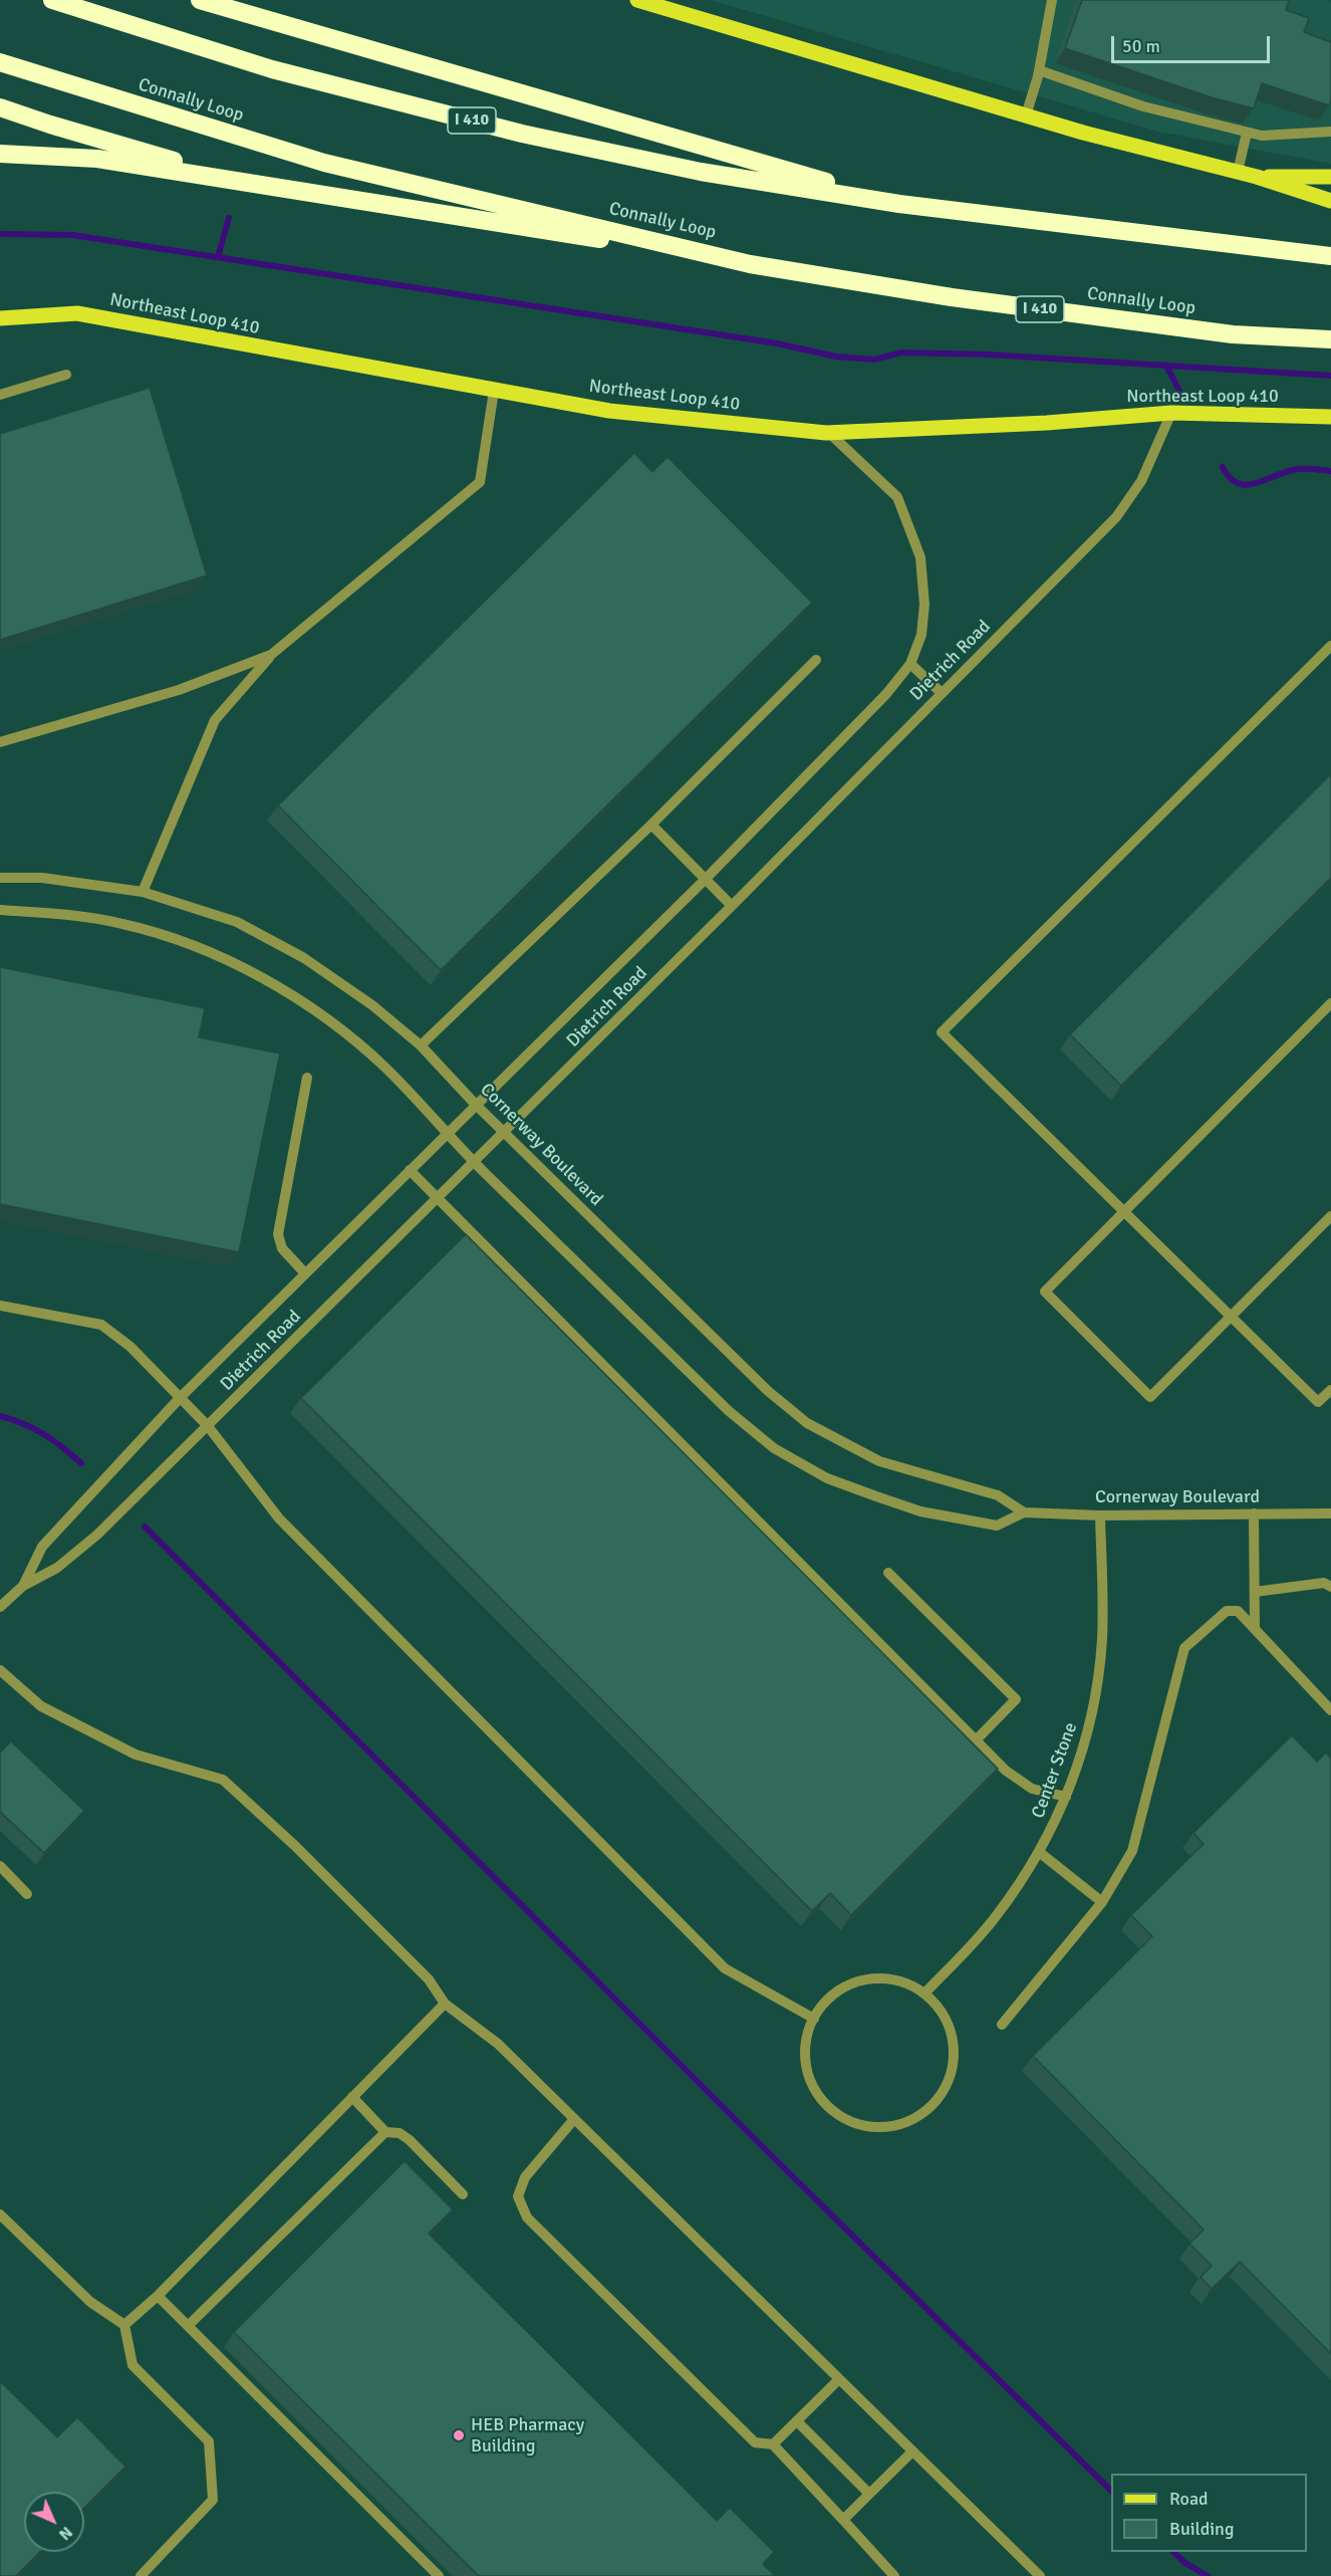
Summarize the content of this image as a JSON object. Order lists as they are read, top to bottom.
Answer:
{
  "streets": {
    "highway": ["Connally Loop", "I 410"],
    "main road": ["Northeast Loop 410"],
    "street": ["Dietrich Road", "Cornerway Boulevard", "Center Stone"]
  },
  "crossings": [
    ["Northeast Loop 410", "Dietrich Road"],
    ["Dietrich Road", "Cornerway Boulevard"],
    ["Cornerway Boulevard", "Center Stone"]
  ],
  "places": ["HEB Pharmacy Building"],
  "legend": ["Road", "Building"],
  "scale_bar": "50 m",
  "north": "bottom right"
}
